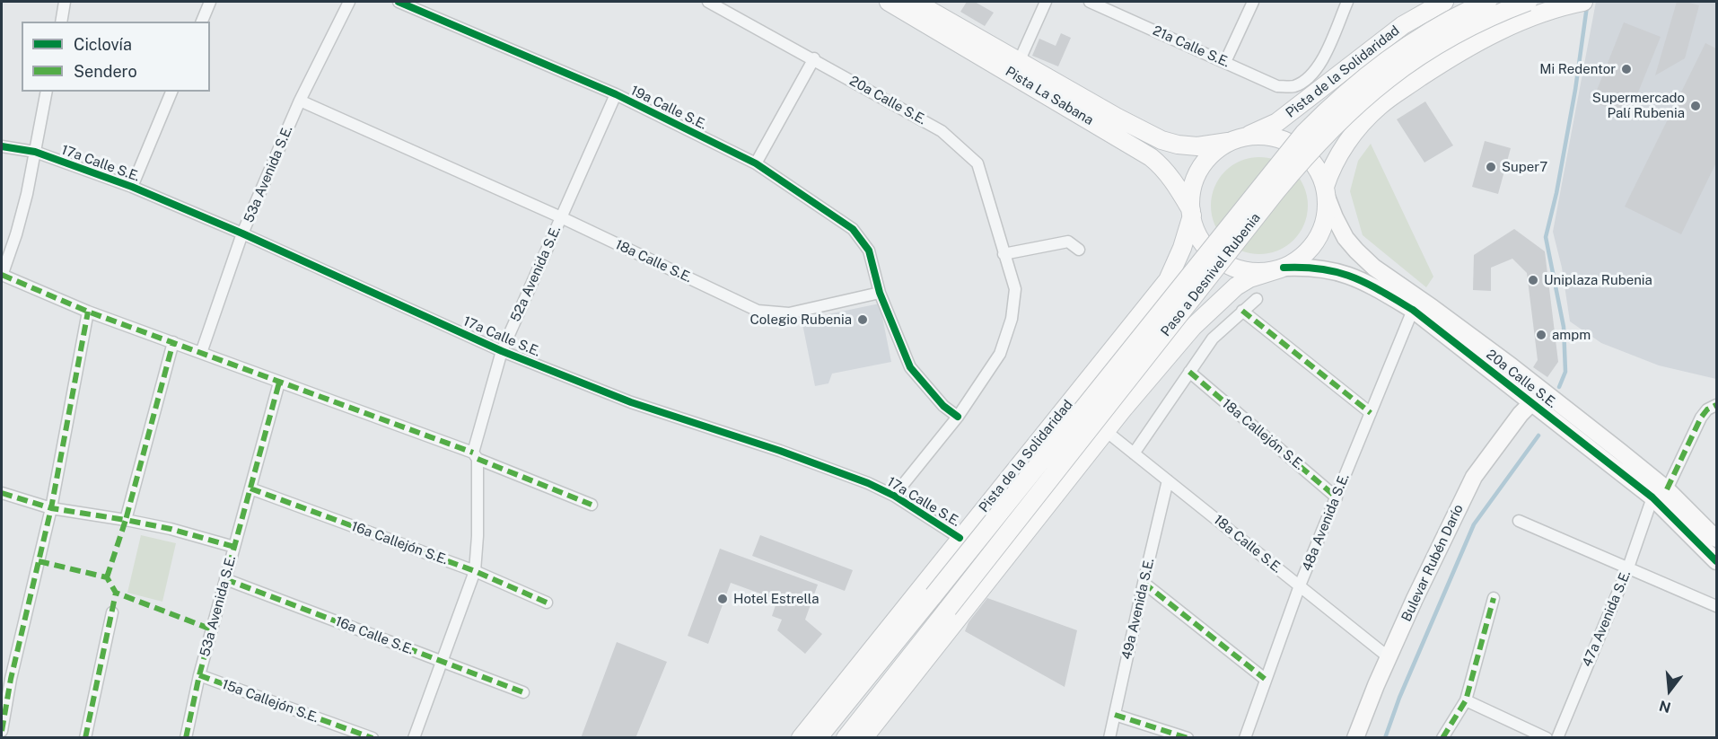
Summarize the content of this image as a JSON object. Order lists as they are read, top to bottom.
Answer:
{
  "streets": {
    "main road": ["Pista de la Solidaridad", "Pista La Sabana", "Paso a Desnivel Rubenia"],
    "street": [
      "21a Calle S.E.",
      "20a Calle S.E.",
      "19a Calle S.E.",
      "17a Calle S.E.",
      "53a Avenida S.E.",
      "18a Calle S.E.",
      "52a Avenida S.E.",
      "18a Callejón S.E.",
      "48a Avenida S.E.",
      "16a Callejón S.E.",
      "Bulevar Rubén Darío",
      "49a Avenida S.E.",
      "47a Avenida S.E.",
      "16a Calle S.E.",
      "15a Callejón S.E."
    ]
  },
  "crossings": [
    ["Pista de la Solidaridad", "Pista La Sabana"],
    ["Pista de la Solidaridad", "20a Calle S.E."],
    ["Pista de la Solidaridad", "17a Calle S.E."],
    ["Pista La Sabana", "20a Calle S.E."],
    ["20a Calle S.E.", "17a Calle S.E."],
    ["20a Calle S.E.", "48a Avenida S.E."],
    ["20a Calle S.E.", "Bulevar Rubén Darío"],
    ["20a Calle S.E.", "47a Avenida S.E."],
    ["19a Calle S.E.", "18a Calle S.E."],
    ["19a Calle S.E.", "52a Avenida S.E."],
    ["17a Calle S.E.", "53a Avenida S.E."],
    ["17a Calle S.E.", "52a Avenida S.E."],
    ["53a Avenida S.E.", "18a Calle S.E."],
    ["53a Avenida S.E.", "16a Callejón S.E."],
    ["53a Avenida S.E.", "16a Calle S.E."],
    ["53a Avenida S.E.", "15a Callejón S.E."],
    ["18a Calle S.E.", "52a Avenida S.E."],
    ["18a Calle S.E.", "48a Avenida S.E."],
    ["18a Calle S.E.", "Bulevar Rubén Darío"],
    ["18a Calle S.E.", "49a Avenida S.E."],
    ["52a Avenida S.E.", "16a Callejón S.E."],
    ["52a Avenida S.E.", "16a Calle S.E."],
    ["18a Callejón S.E.", "48a Avenida S.E."]
  ],
  "places": [
    "Mi Redentor",
    "Supermercado Palí Rubenia",
    "Super7",
    "Uniplaza Rubenia",
    "Colegio Rubenia",
    "ampm",
    "Hotel Estrella"
  ],
  "legend": ["Ciclovía", "Sendero"],
  "north": "bottom"
}
